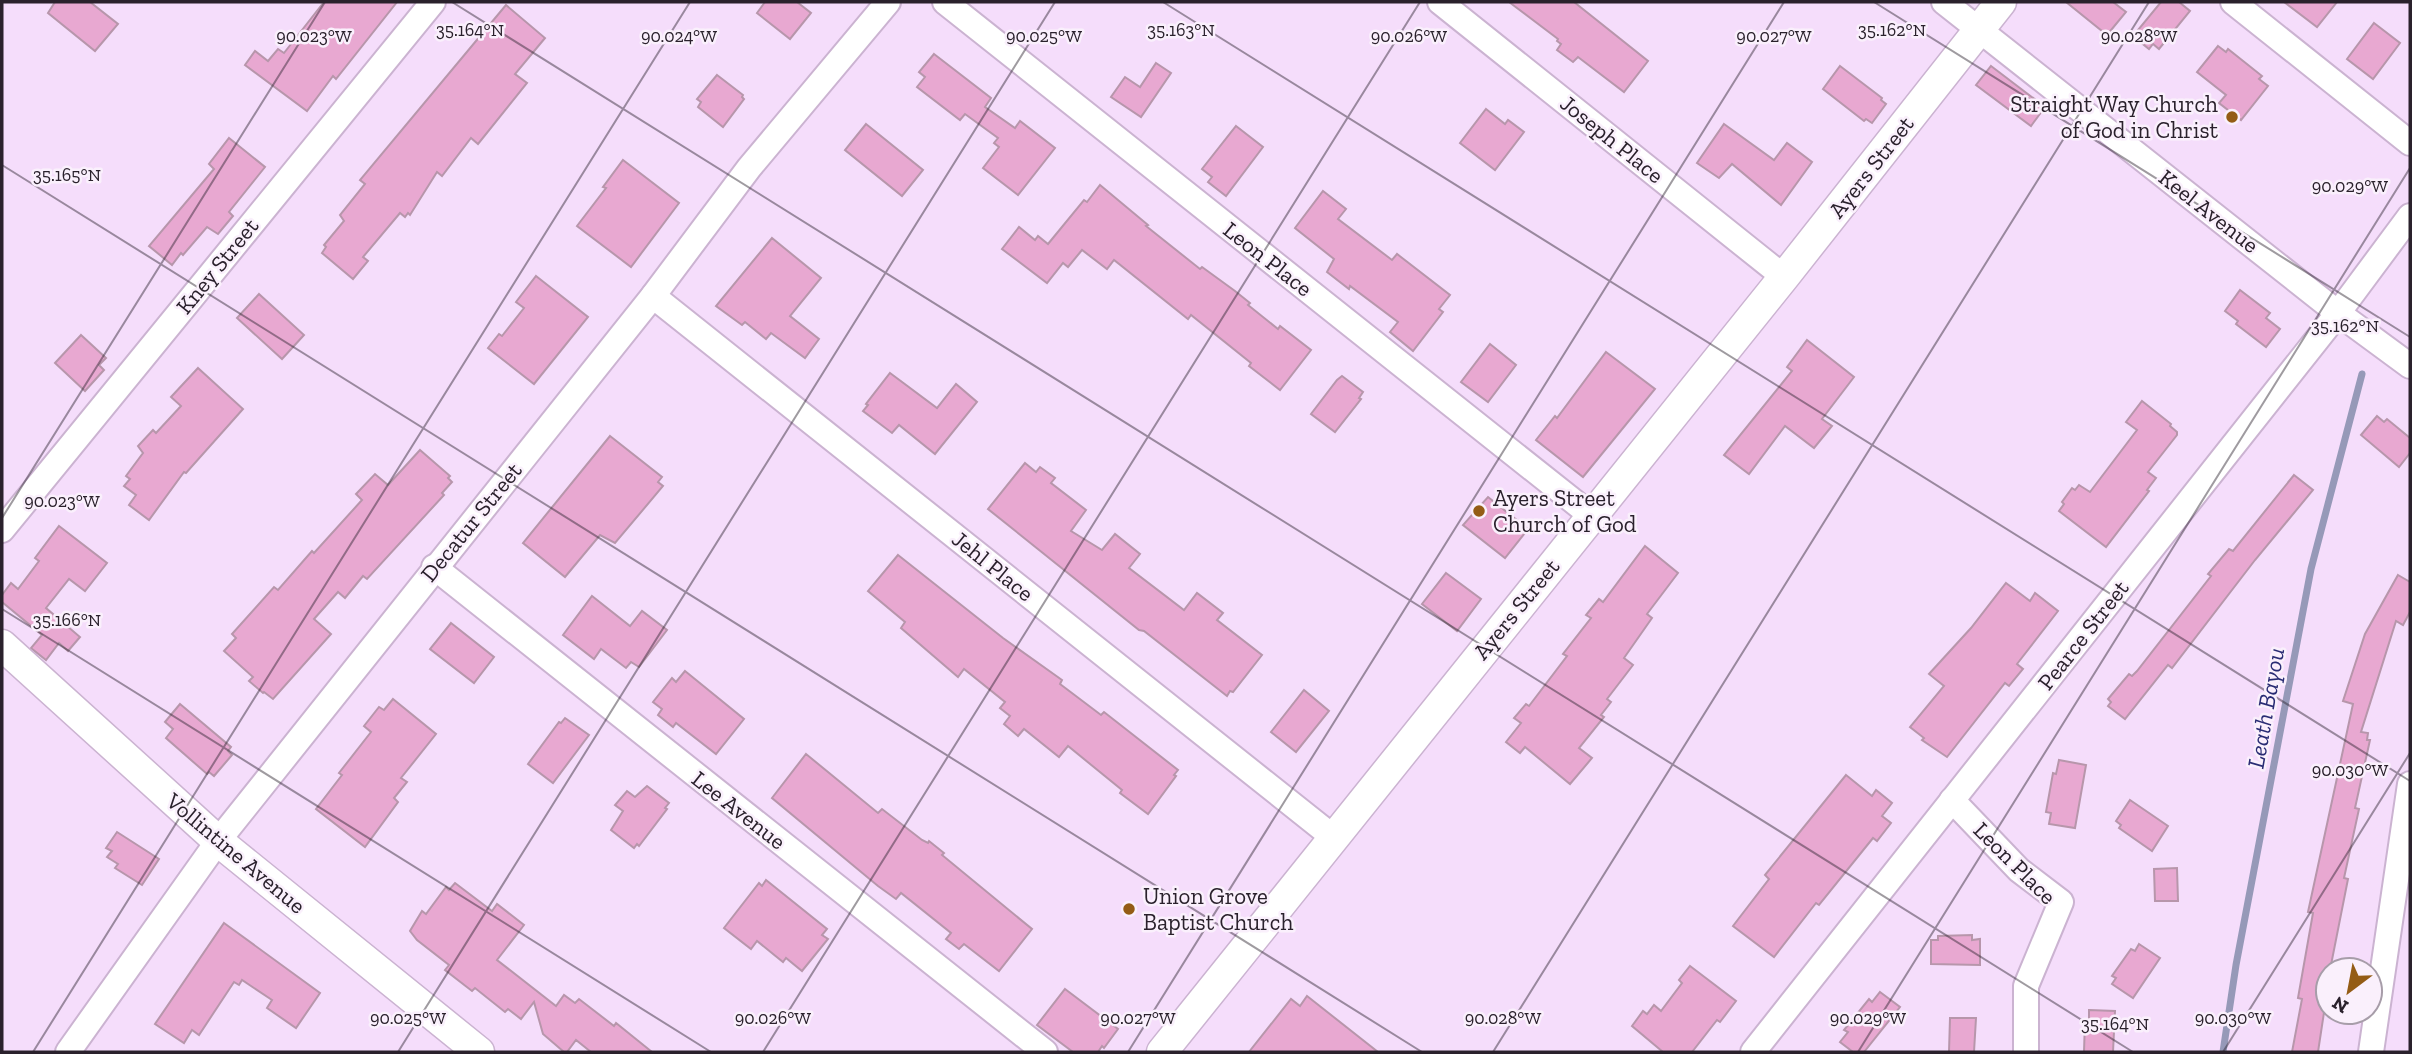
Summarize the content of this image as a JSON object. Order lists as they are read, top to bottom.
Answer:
{
  "streets": {
    "street": [
      "Joseph Place",
      "Ayers Street",
      "Keel Avenue",
      "Leon Place",
      "Kney Street",
      "Decatur Street",
      "Jehl Place",
      "Pearce Street",
      "Lee Avenue",
      "Vollintine Avenue"
    ]
  },
  "crossings": [
    ["Joseph Place", "Ayers Street"],
    ["Ayers Street", "Keel Avenue"],
    ["Ayers Street", "Leon Place"],
    ["Ayers Street", "Jehl Place"],
    ["Keel Avenue", "Pearce Street"],
    ["Leon Place", "Pearce Street"],
    ["Decatur Street", "Jehl Place"],
    ["Decatur Street", "Lee Avenue"],
    ["Decatur Street", "Vollintine Avenue"]
  ],
  "water": ["Leath Bayou"],
  "places": ["Straight Way Church of God in Christ", "Ayers Street Church of God", "Union Grove Baptist Church"],
  "north": "bottom left",
  "coordinates": [
    "35.164°N",
    "35.163°N",
    "35.162°N",
    "90.023°W",
    "90.024°W",
    "90.025°W",
    "90.026°W",
    "90.027°W",
    "90.028°W",
    "35.165°N",
    "90.029°W",
    "35.166°N",
    "90.030°W"
  ]
}
